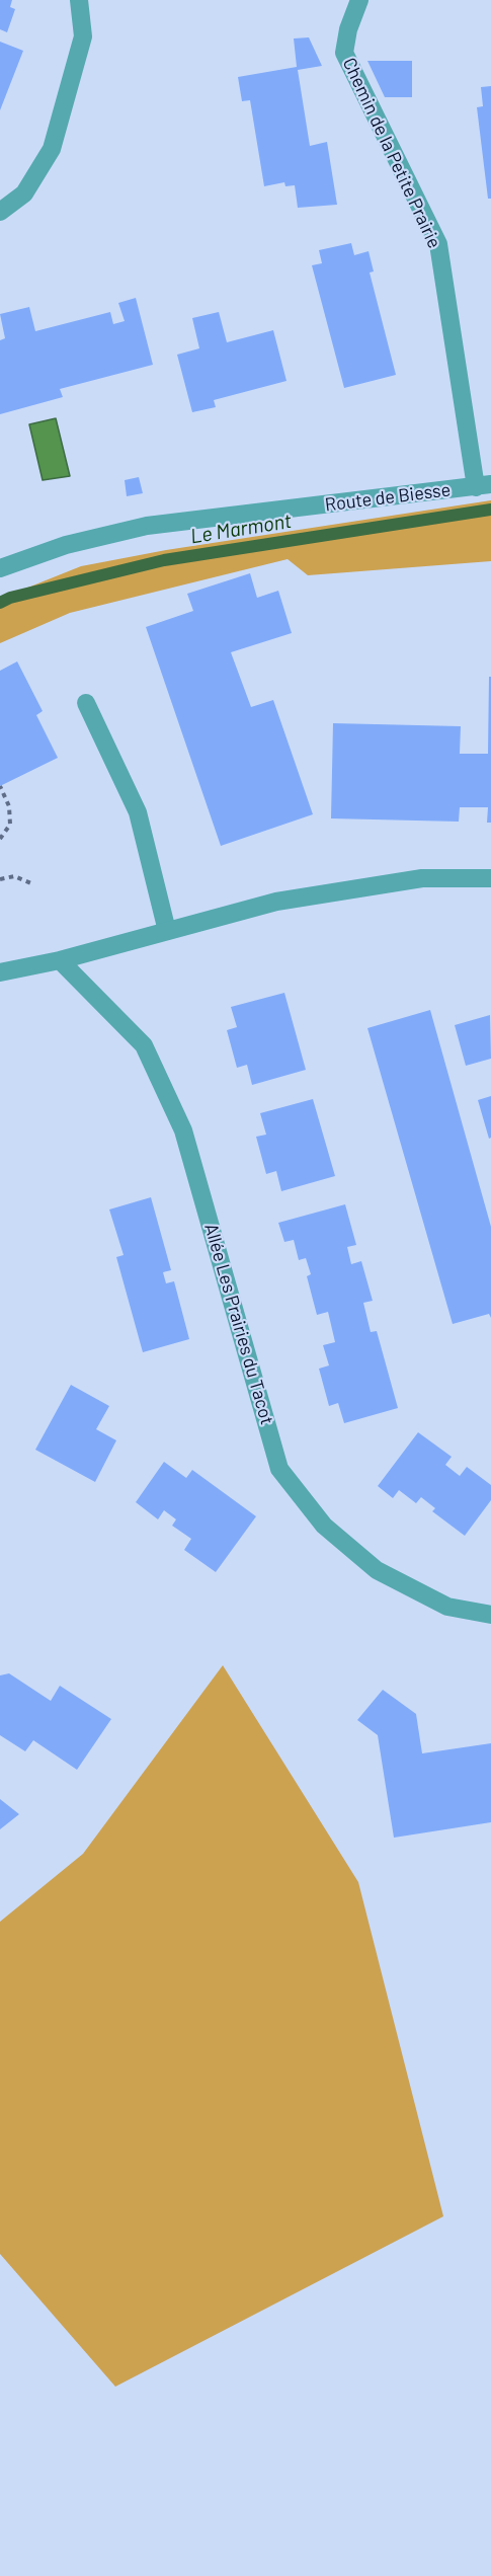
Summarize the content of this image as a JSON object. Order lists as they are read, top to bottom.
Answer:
{
  "streets": {
    "street": ["Chemin de la Petite Prairie", "Route de Biesse", "Allée Les Prairies du Tacot"]
  },
  "crossings": [
    ["Chemin de la Petite Prairie", "Route de Biesse"]
  ],
  "water": ["Le Marmont"]
}
